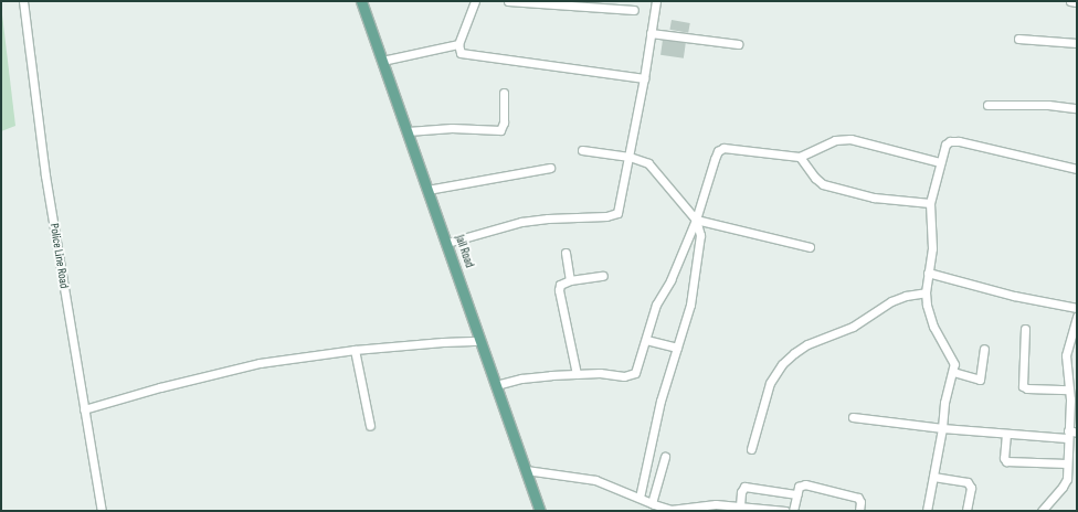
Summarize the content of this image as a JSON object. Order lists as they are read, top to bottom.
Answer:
{
  "streets": {
    "main road": ["Jail Road"],
    "street": ["Police Line Road"]
  }
}
